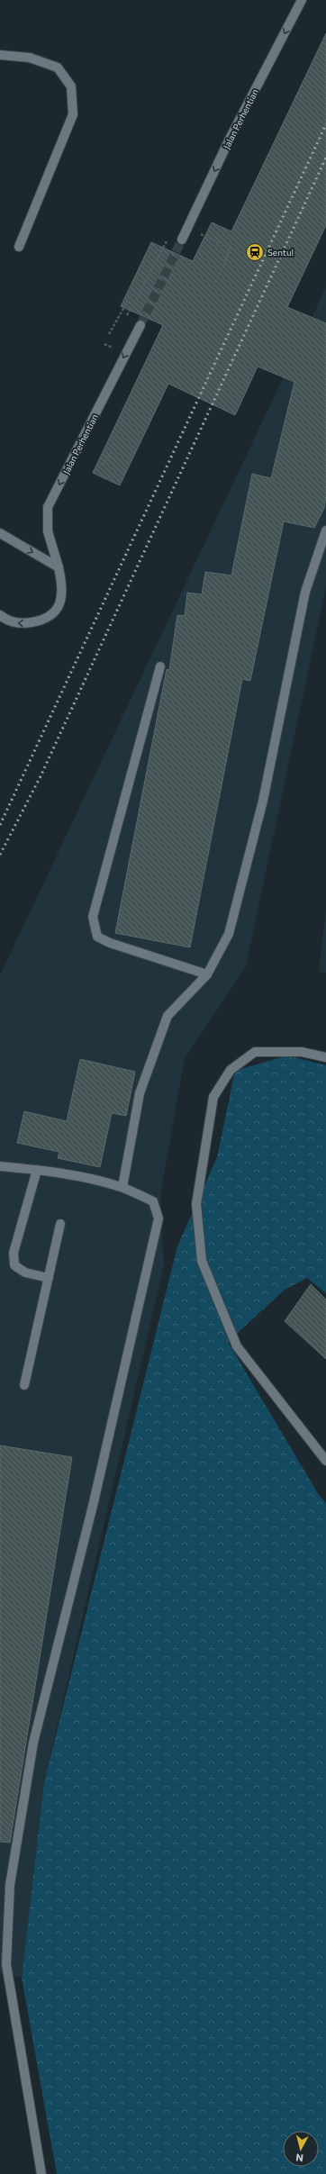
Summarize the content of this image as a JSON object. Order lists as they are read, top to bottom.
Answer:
{
  "streets": {
    "street": ["Jalan Perhentian"]
  },
  "one_way": ["Jalan Perhentian"],
  "places": {
    "station": ["Sentul"]
  },
  "north": "bottom"
}
